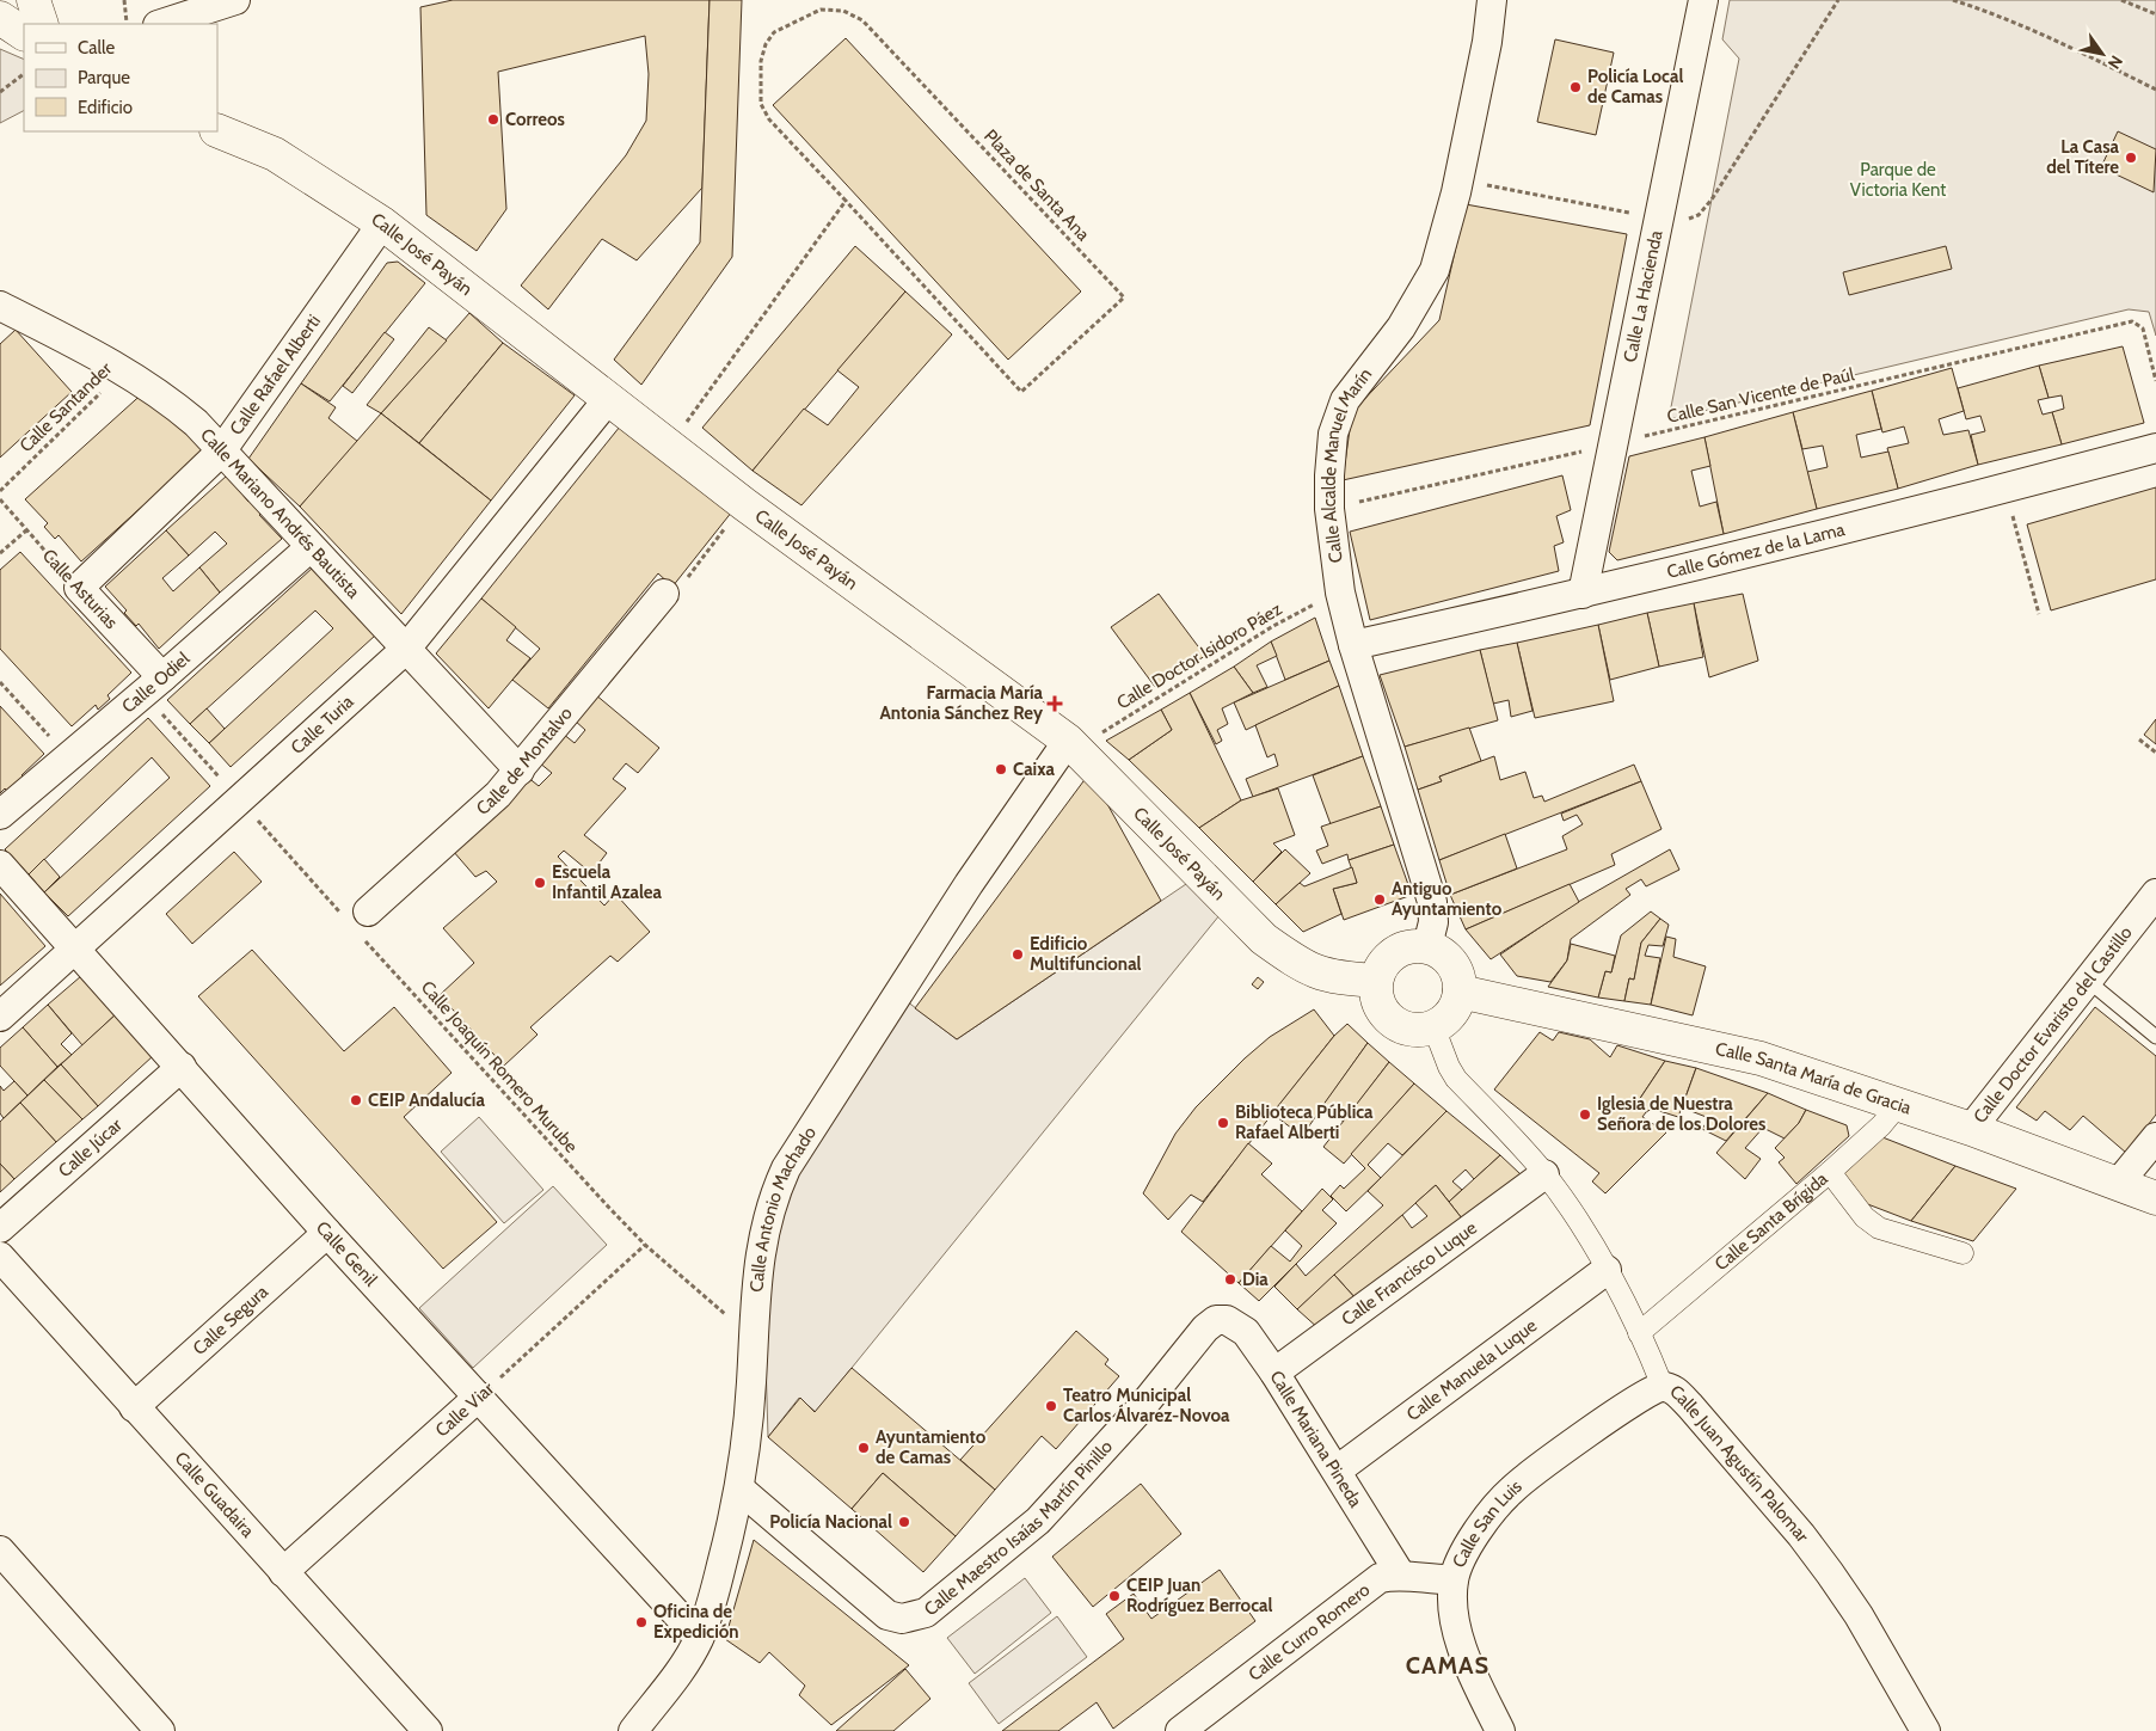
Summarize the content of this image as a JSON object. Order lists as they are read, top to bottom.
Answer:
{
  "streets": {
    "street": [
      "Calle José Payán",
      "Calle La Hacienda",
      "Calle Rafael Alberti",
      "Calle Alcalde Manuel Marín",
      "Calle Mariano Andrés Bautista",
      "Calle Gómez de la Lama",
      "Calle Asturias",
      "Calle Odiel",
      "Calle Turia",
      "Calle de Montalvo",
      "Calle Doctor Evaristo del Castillo",
      "Calle Santa María de Gracia",
      "Calle Júcar",
      "Calle Antonio Machado",
      "Calle Santa Brígida",
      "Calle Genil",
      "Calle Francisco Luque",
      "Calle Segura",
      "Calle Manuela Luque",
      "Calle Viar",
      "Calle Mariana Pineda",
      "Calle Juan Agustín Palomar",
      "Calle Guadaira",
      "Calle Maestro Isaías Martín Pinillo",
      "Calle San Luis",
      "Calle Curro Romero"
    ],
    "path": [
      "Plaza de Santa Ana",
      "Calle San Vicente de Paúl",
      "Calle Santander",
      "Calle Doctor Isidoro Páez",
      "Calle Joaquín Romero Murube"
    ]
  },
  "crossings": [
    ["Calle José Payán", "Calle Rafael Alberti"],
    ["Calle José Payán", "Calle Alcalde Manuel Marín"],
    ["Calle José Payán", "Calle Doctor Isidoro Páez"],
    ["Calle José Payán", "Calle Turia"],
    ["Calle José Payán", "Calle Santa María de Gracia"],
    ["Calle José Payán", "Calle Antonio Machado"],
    ["Calle José Payán", "Calle Juan Agustín Palomar"],
    ["Calle La Hacienda", "Calle San Vicente de Paúl"],
    ["Calle La Hacienda", "Calle Gómez de la Lama"],
    ["Calle Rafael Alberti", "Calle Mariano Andrés Bautista"],
    ["Calle Rafael Alberti", "Calle Asturias"],
    ["Calle San Vicente de Paúl", "Calle Alcalde Manuel Marín"],
    ["Calle Santander", "Calle Mariano Andrés Bautista"],
    ["Calle Alcalde Manuel Marín", "Calle Gómez de la Lama"],
    ["Calle Alcalde Manuel Marín", "Calle Doctor Isidoro Páez"],
    ["Calle Alcalde Manuel Marín", "Calle Santa María de Gracia"],
    ["Calle Alcalde Manuel Marín", "Calle Juan Agustín Palomar"],
    ["Calle Mariano Andrés Bautista", "Calle Odiel"],
    ["Calle Mariano Andrés Bautista", "Calle Turia"],
    ["Calle Mariano Andrés Bautista", "Calle de Montalvo"],
    ["Calle Asturias", "Calle Odiel"],
    ["Calle Asturias", "Calle Joaquín Romero Murube"],
    ["Calle Doctor Isidoro Páez", "Calle Antonio Machado"],
    ["Calle Odiel", "Calle Joaquín Romero Murube"],
    ["Calle Turia", "Calle Joaquín Romero Murube"],
    ["Calle Turia", "Calle Genil"],
    ["Calle de Montalvo", "Calle Joaquín Romero Murube"],
    ["Calle Doctor Evaristo del Castillo", "Calle Santa María de Gracia"],
    ["Calle Joaquín Romero Murube", "Calle Antonio Machado"],
    ["Calle Joaquín Romero Murube", "Calle Viar"],
    ["Calle Santa María de Gracia", "Calle Santa Brígida"],
    ["Calle Santa María de Gracia", "Calle Juan Agustín Palomar"],
    ["Calle Júcar", "Calle Genil"],
    ["Calle Antonio Machado", "Calle Genil"],
    ["Calle Antonio Machado", "Calle Maestro Isaías Martín Pinillo"],
    ["Calle Santa Brígida", "Calle Juan Agustín Palomar"],
    ["Calle Genil", "Calle Segura"],
    ["Calle Genil", "Calle Viar"],
    ["Calle Francisco Luque", "Calle Mariana Pineda"],
    ["Calle Francisco Luque", "Calle Juan Agustín Palomar"],
    ["Calle Segura", "Calle Guadaira"],
    ["Calle Manuela Luque", "Calle Mariana Pineda"],
    ["Calle Manuela Luque", "Calle Juan Agustín Palomar"],
    ["Calle Viar", "Calle Guadaira"],
    ["Calle Mariana Pineda", "Calle Maestro Isaías Martín Pinillo"],
    ["Calle Mariana Pineda", "Calle Curro Romero"],
    ["Calle Juan Agustín Palomar", "Calle San Luis"],
    ["Calle San Luis", "Calle Curro Romero"]
  ],
  "districts": ["CAMAS"],
  "parks": ["Parque de Victoria Kent"],
  "places": {
    "other": [
      "Policía Local de Camas",
      "Correos",
      "La Casa del Títere",
      "Caixa",
      "Escuela Infantil Azalea",
      "Antiguo Ayuntamiento",
      "Edificio Multifuncional",
      "CEIP Andalucía",
      "Iglesia de Nuestra Señora de los Dolores",
      "Biblioteca Pública Rafael Alberti",
      "Dia",
      "Teatro Municipal Carlos Álvarez-Novoa",
      "Ayuntamiento de Camas",
      "Policía Nacional",
      "CEIP Juan Rodríguez Berrocal",
      "Oficina de Expedición"
    ],
    "health": ["Farmacia María Antonia Sánchez Rey"]
  },
  "legend": ["Calle", "Parque", "Edificio"],
  "north": "bottom right"
}
